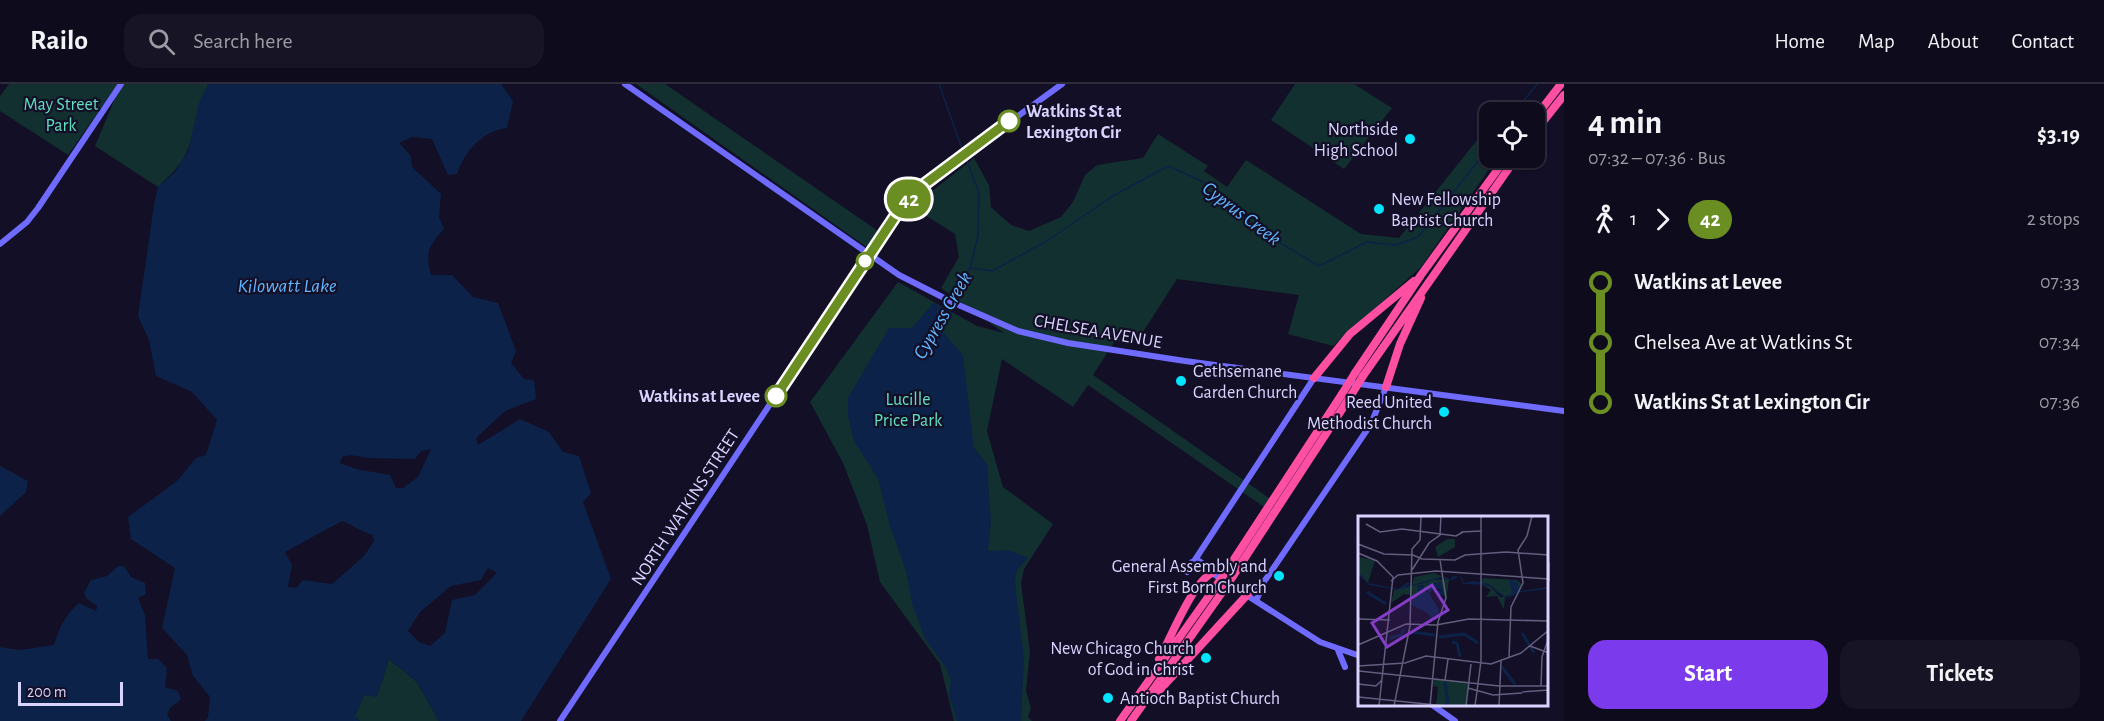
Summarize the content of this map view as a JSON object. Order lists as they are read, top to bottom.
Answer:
{
  "streets": {
    "main road": ["CHELSEA AVENUE", "NORTH WATKINS STREET"]
  },
  "crossings": [
    ["CHELSEA AVENUE", "NORTH WATKINS STREET"]
  ],
  "water": ["Cyprus Creek", "Kilowatt Lake", "Cypress Creek"],
  "parks": ["May Street Park", "Lucille Price Park"],
  "places": [
    "Watkins St at Lexington Cir",
    "Northside High School",
    "New Fellowship Baptist Church",
    "Gethsemane Garden Church",
    "Watkins at Levee",
    "Reed United Methodist Church",
    "General Assembly and First Born Church",
    "New Chicago Church of God in Christ",
    "Antioch Baptist Church"
  ],
  "lines": ["bus line 42"],
  "scale_bar": "200 m",
  "page": {
    "header": "Railo",
    "search": "Search here",
    "nav": [
      "Home",
      "Map",
      "About",
      "Contact"
    ],
    "on_map": "42",
    "heading": ["4 min", "07:32 – 07:36 · Bus", "$3.19"],
    "legs": ["1", "42", "2 stops"],
    "list": [
      {
        "name": "Watkins at Levee",
        "value": "07:33"
      },
      {
        "name": "Chelsea Ave at Watkins St",
        "value": "07:34"
      },
      {
        "name": "Watkins St at Lexington Cir",
        "value": "07:36"
      }
    ],
    "buttons": ["Start", "Tickets"],
    "scale": "200 m"
  }
}
